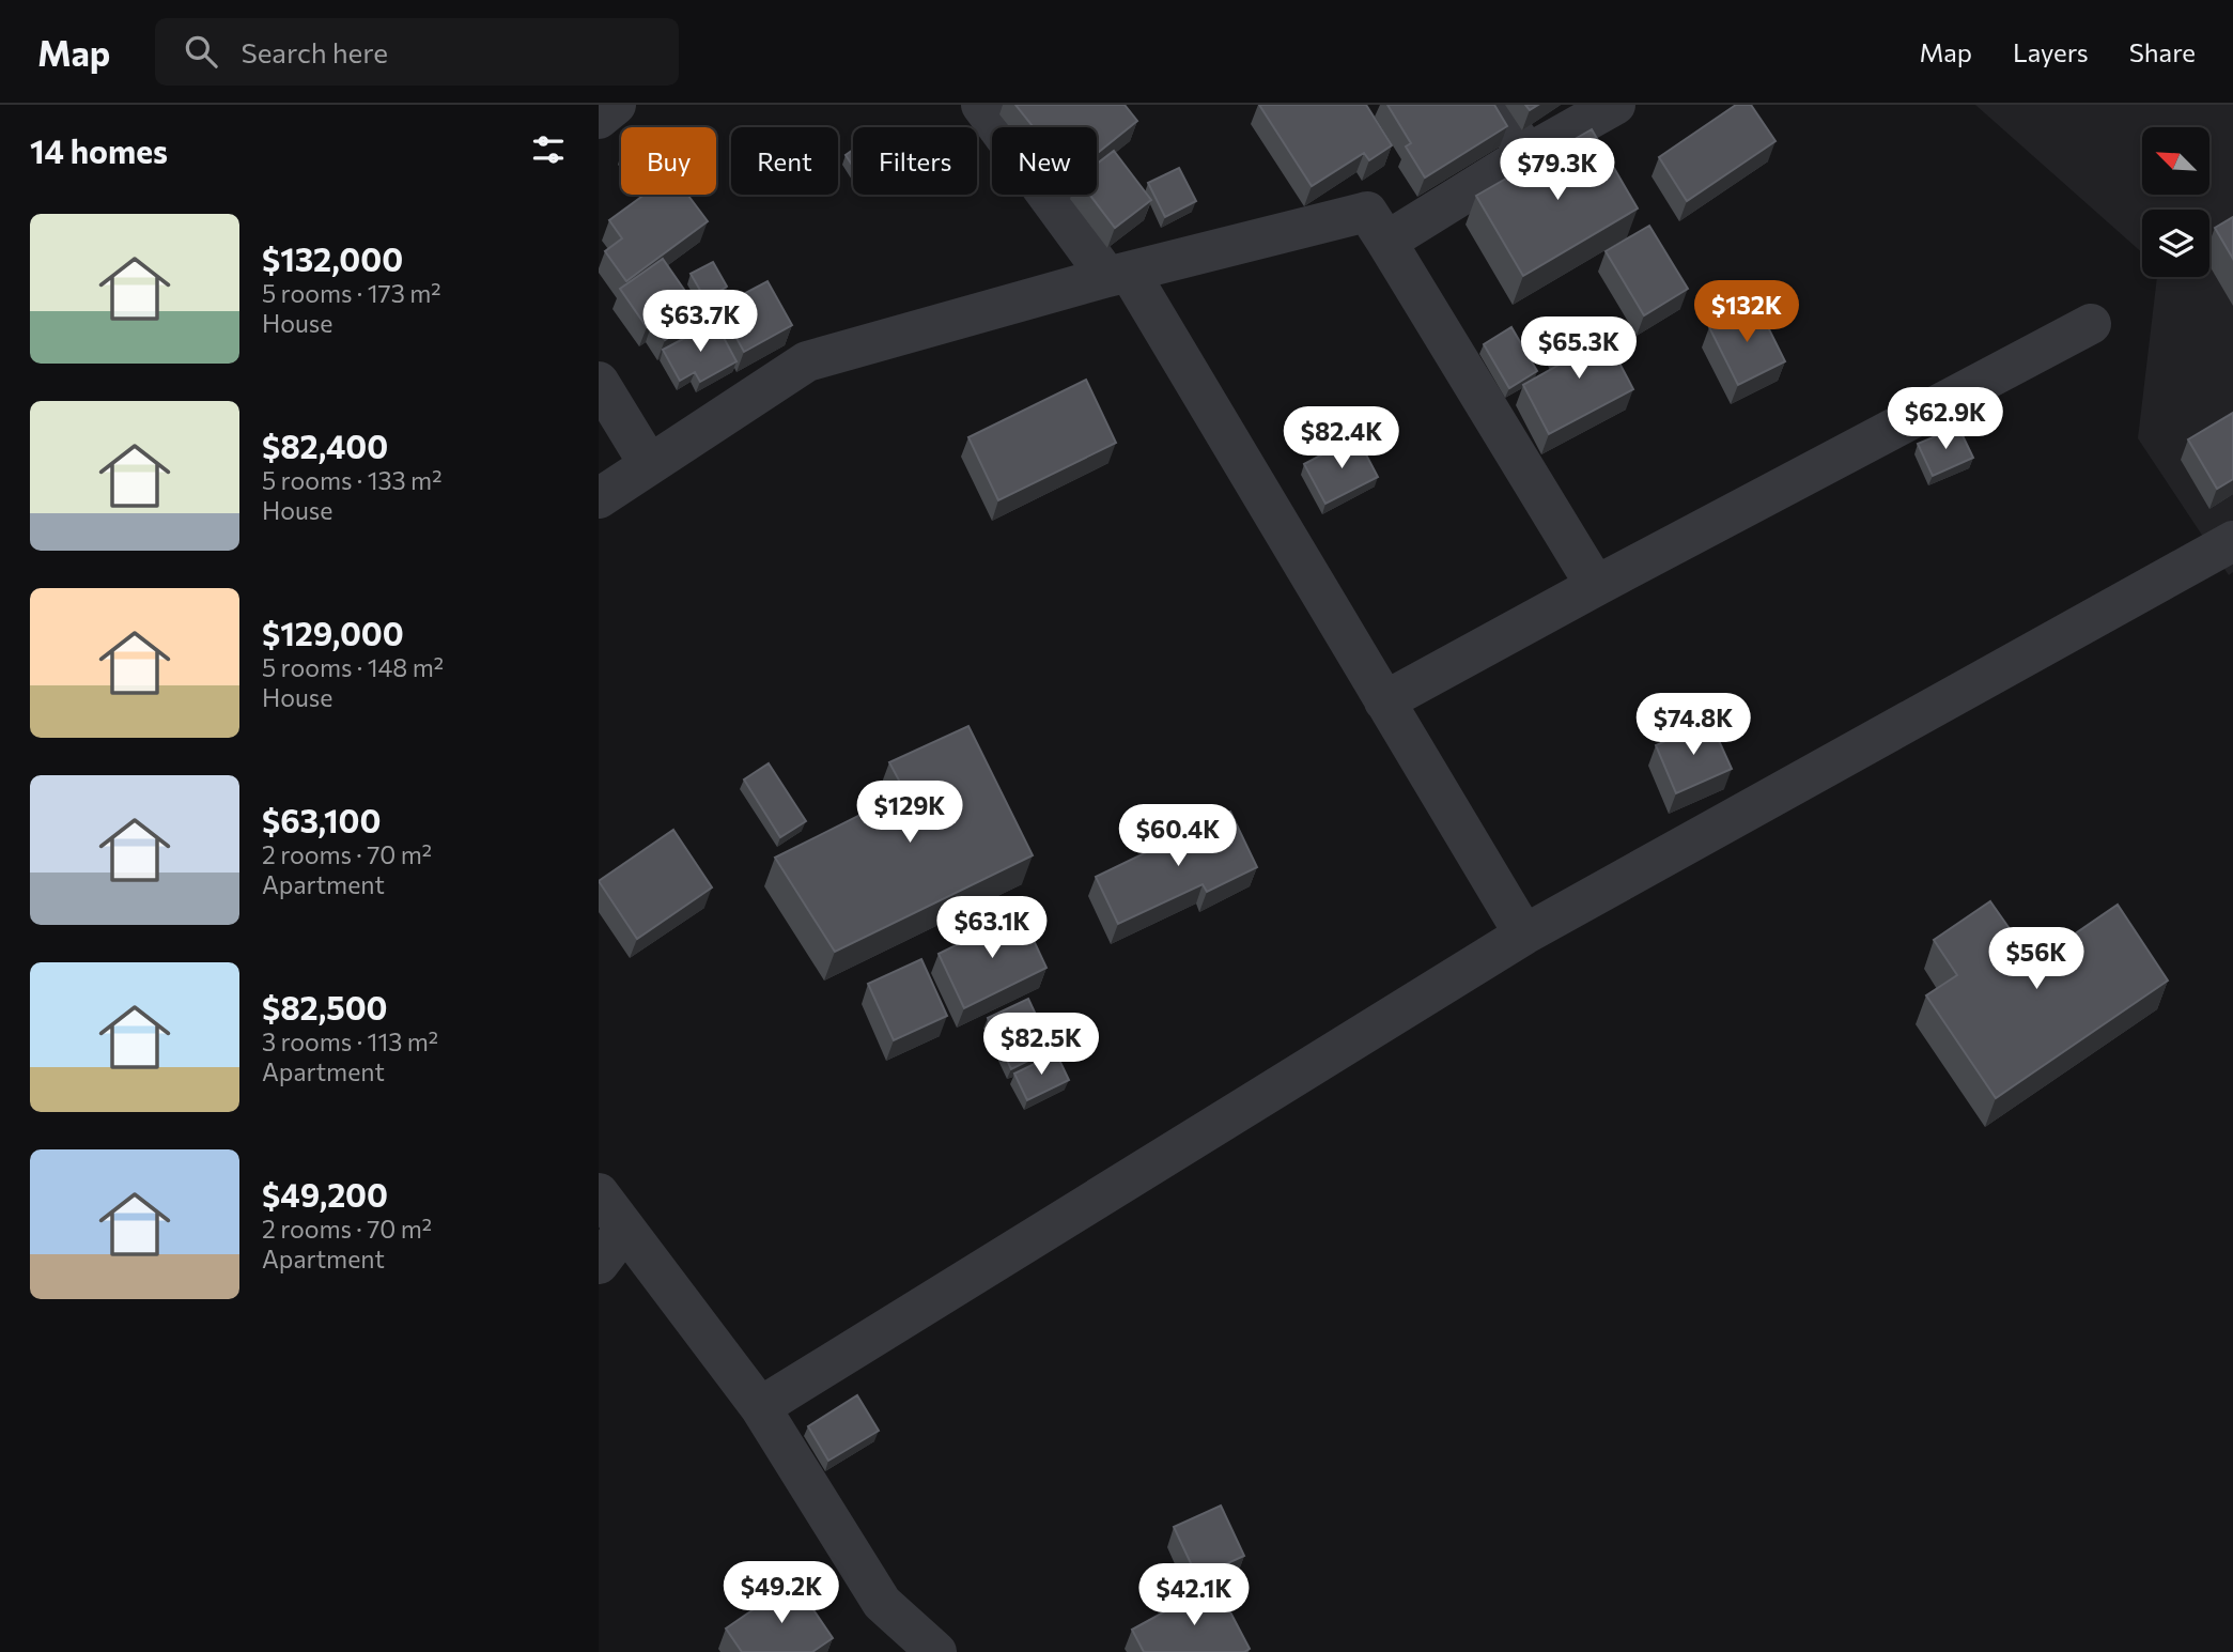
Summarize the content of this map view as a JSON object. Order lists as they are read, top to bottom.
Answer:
{
  "north": "top left",
  "page": {
    "header": "Map",
    "search": "Search here",
    "nav": ["Map", "Layers", "Share"],
    "heading": "14 homes",
    "chip": [
      "Buy",
      "Rent",
      "Filters",
      "New"
    ],
    "price": [
      "$79.3K",
      "$132K",
      "$63.7K",
      "$65.3K",
      "$62.9K",
      "$82.4K",
      "$74.8K",
      "$129K",
      "$60.4K",
      "$63.1K",
      "$56K",
      "$82.5K",
      "$49.2K",
      "$42.1K"
    ],
    "list": [
      {
        "name": "$132,000",
        "note": "5 rooms · 173 m² · House"
      },
      {
        "name": "$82,400",
        "note": "5 rooms · 133 m² · House"
      },
      {
        "name": "$129,000",
        "note": "5 rooms · 148 m² · House"
      },
      {
        "name": "$63,100",
        "note": "2 rooms · 70 m² · Apartment"
      },
      {
        "name": "$82,500",
        "note": "3 rooms · 113 m² · Apartment"
      },
      {
        "name": "$49,200",
        "note": "2 rooms · 70 m² · Apartment"
      }
    ]
  }
}
